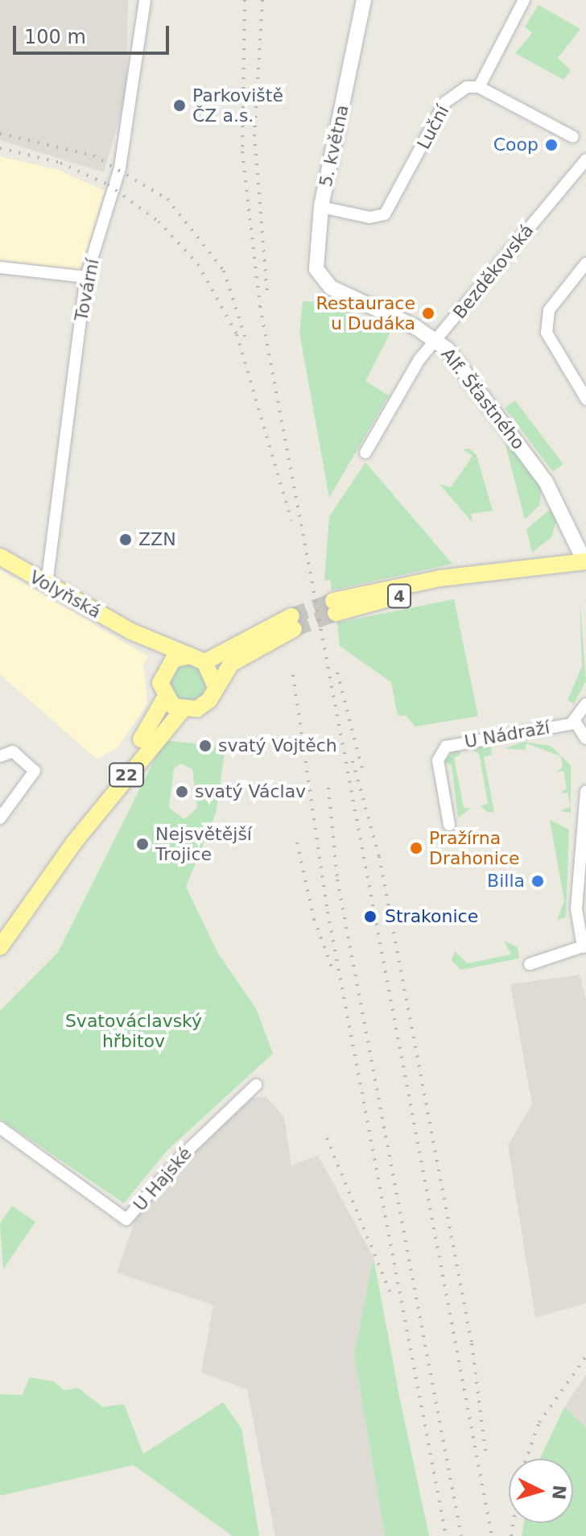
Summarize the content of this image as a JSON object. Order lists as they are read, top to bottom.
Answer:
{
  "streets": {
    "main road": [
      "5. května",
      "Alf. Šťastného",
      "Volyňská",
      "4",
      "22"
    ],
    "street": [
      "Luční",
      "Bezděkovská",
      "Tovární",
      "U Nádraží",
      "U Hajské"
    ]
  },
  "crossings": [
    ["Luční", "5. května"],
    ["5. května", "Alf. Šťastného"],
    ["Bezděkovská", "Alf. Šťastného"],
    ["Tovární", "Volyňská"],
    ["Alf. Šťastného", "4"],
    ["Volyňská", "22"]
  ],
  "parks": ["Svatováclavský hřbitov"],
  "places": [
    "Parkoviště ČZ a.s.",
    "Coop",
    "Restaurace u Dudáka",
    "ZZN",
    "svatý Vojtěch",
    "svatý Václav",
    "Nejsvětější Trojice",
    "Pražírna Drahonice",
    "Billa",
    "Strakonice"
  ],
  "scale_bar": "100 m",
  "north": "right"
}
